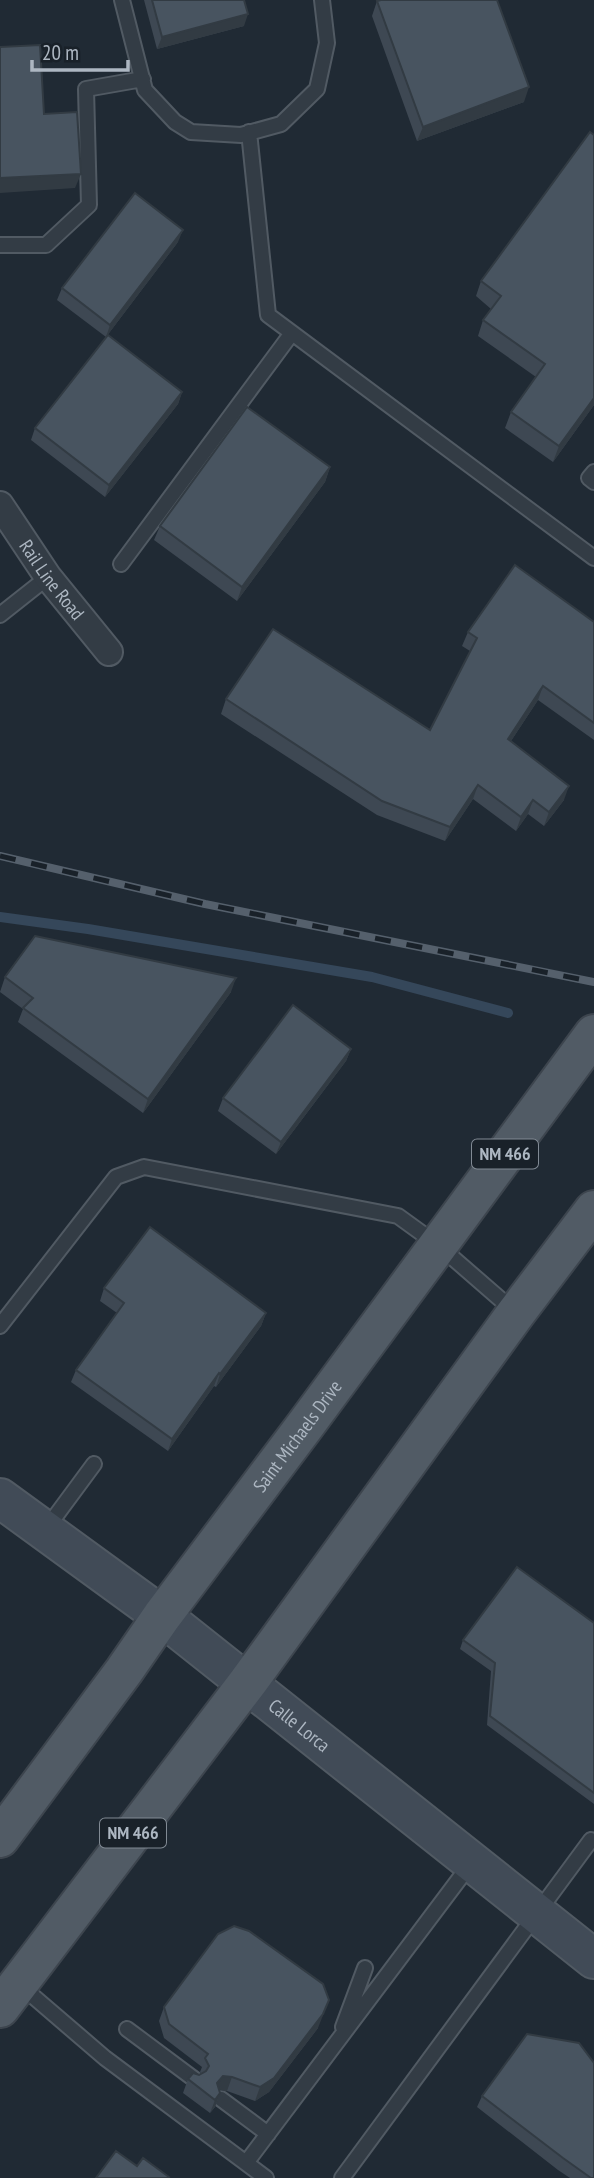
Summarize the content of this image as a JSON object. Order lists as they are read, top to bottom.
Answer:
{
  "streets": {
    "main road": ["NM 466", "Saint Michaels Drive"],
    "street": ["Rail Line Road", "Calle Lorca"]
  },
  "crossings": [
    ["NM 466", "Calle Lorca"],
    ["Saint Michaels Drive", "Calle Lorca"]
  ],
  "scale_bar": "20 m"
}
